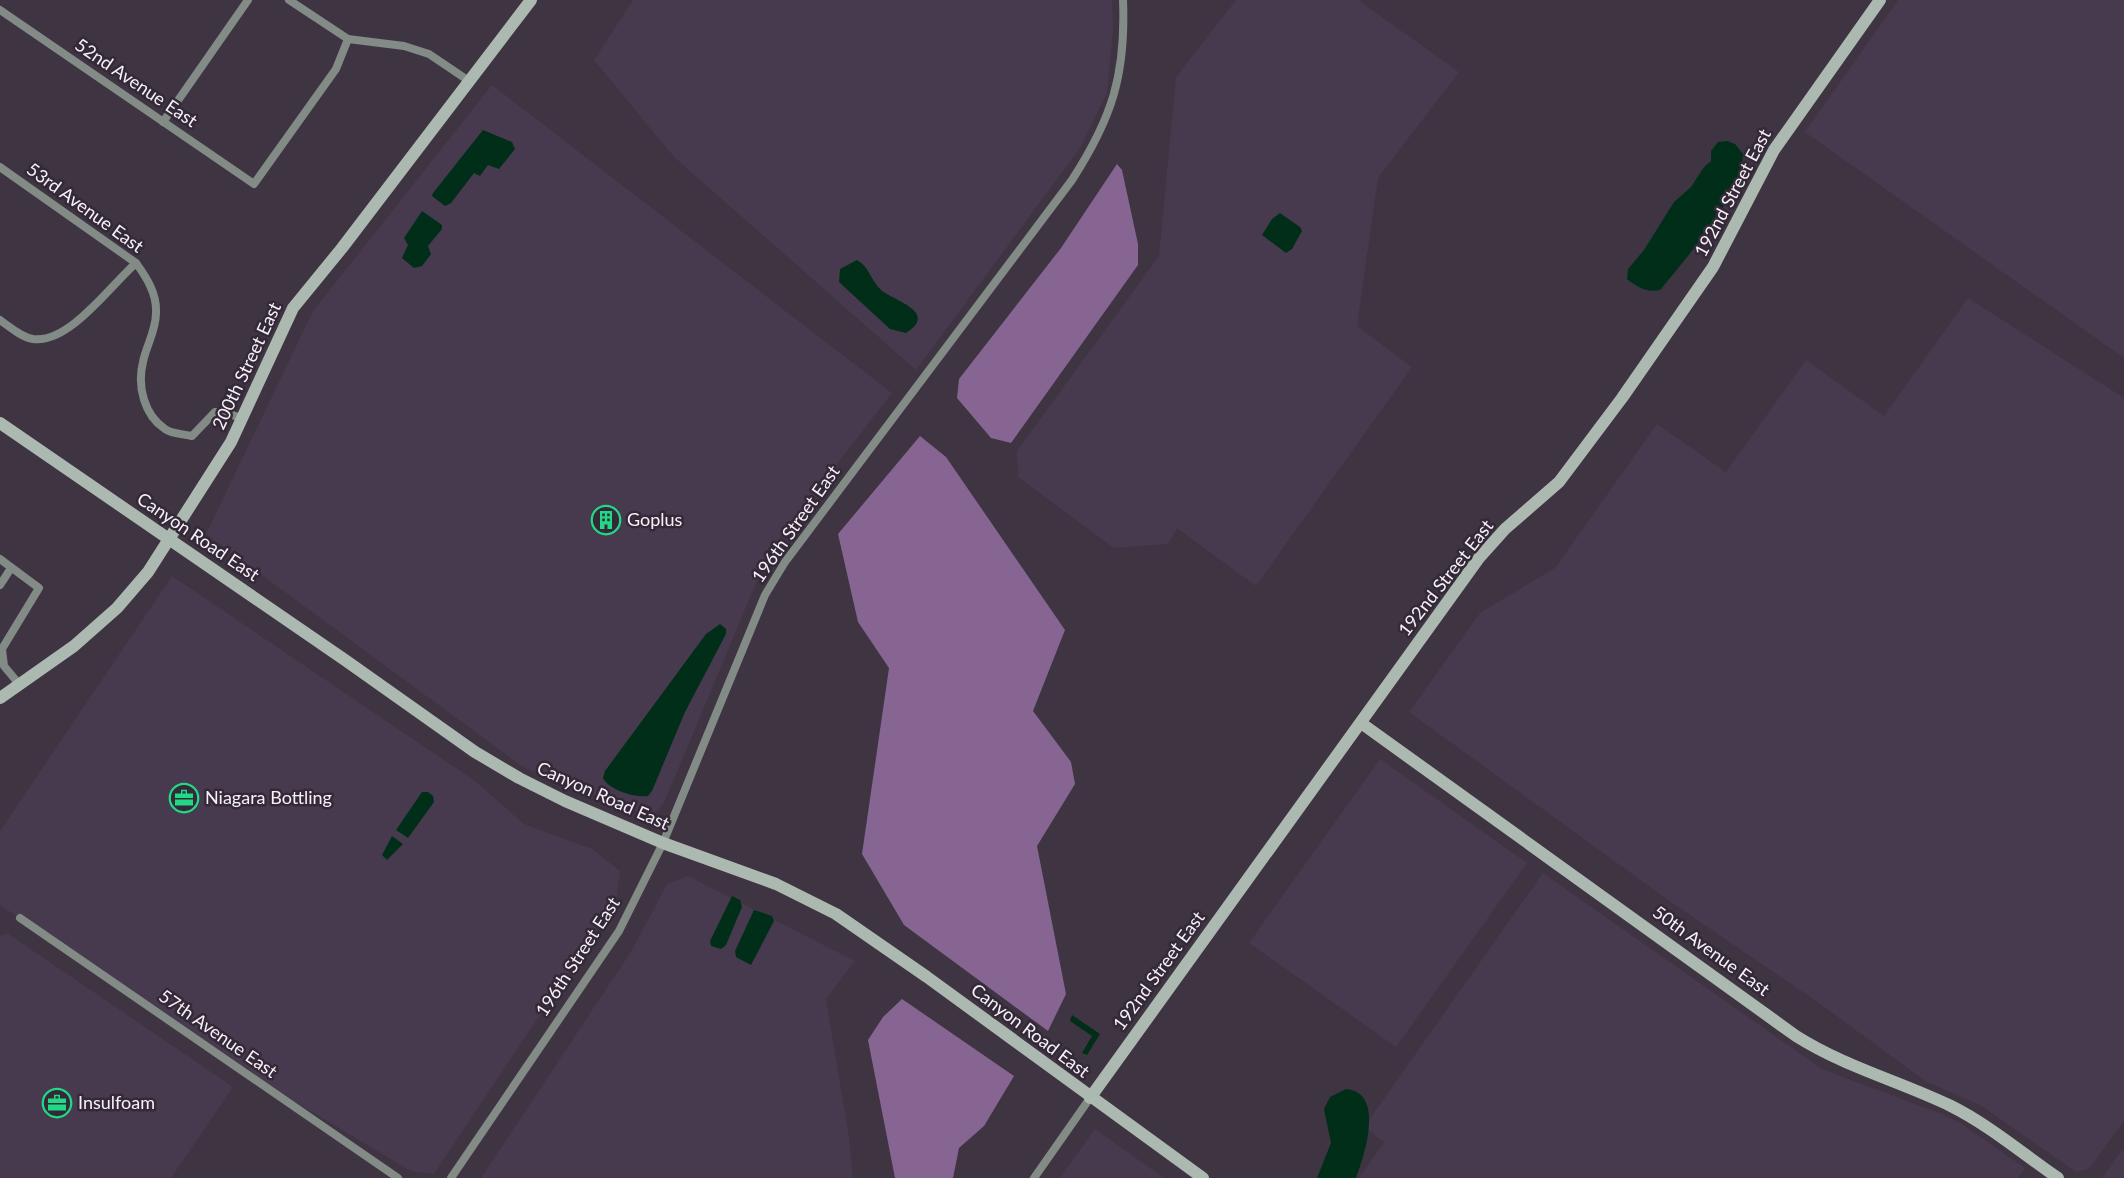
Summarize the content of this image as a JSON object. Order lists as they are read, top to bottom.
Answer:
{
  "streets": {
    "street": [
      "52nd Avenue East",
      "192nd Street East",
      "53rd Avenue East",
      "200th Street East",
      "196th Street East",
      "Canyon Road East",
      "50th Avenue East",
      "57th Avenue East"
    ]
  },
  "crossings": [
    ["192nd Street East", "Canyon Road East"],
    ["192nd Street East", "50th Avenue East"],
    ["53rd Avenue East", "200th Street East"],
    ["200th Street East", "Canyon Road East"],
    ["196th Street East", "Canyon Road East"]
  ],
  "places": {
    "building": ["Goplus"],
    "office": ["Niagara Bottling", "Insulfoam"]
  }
}
